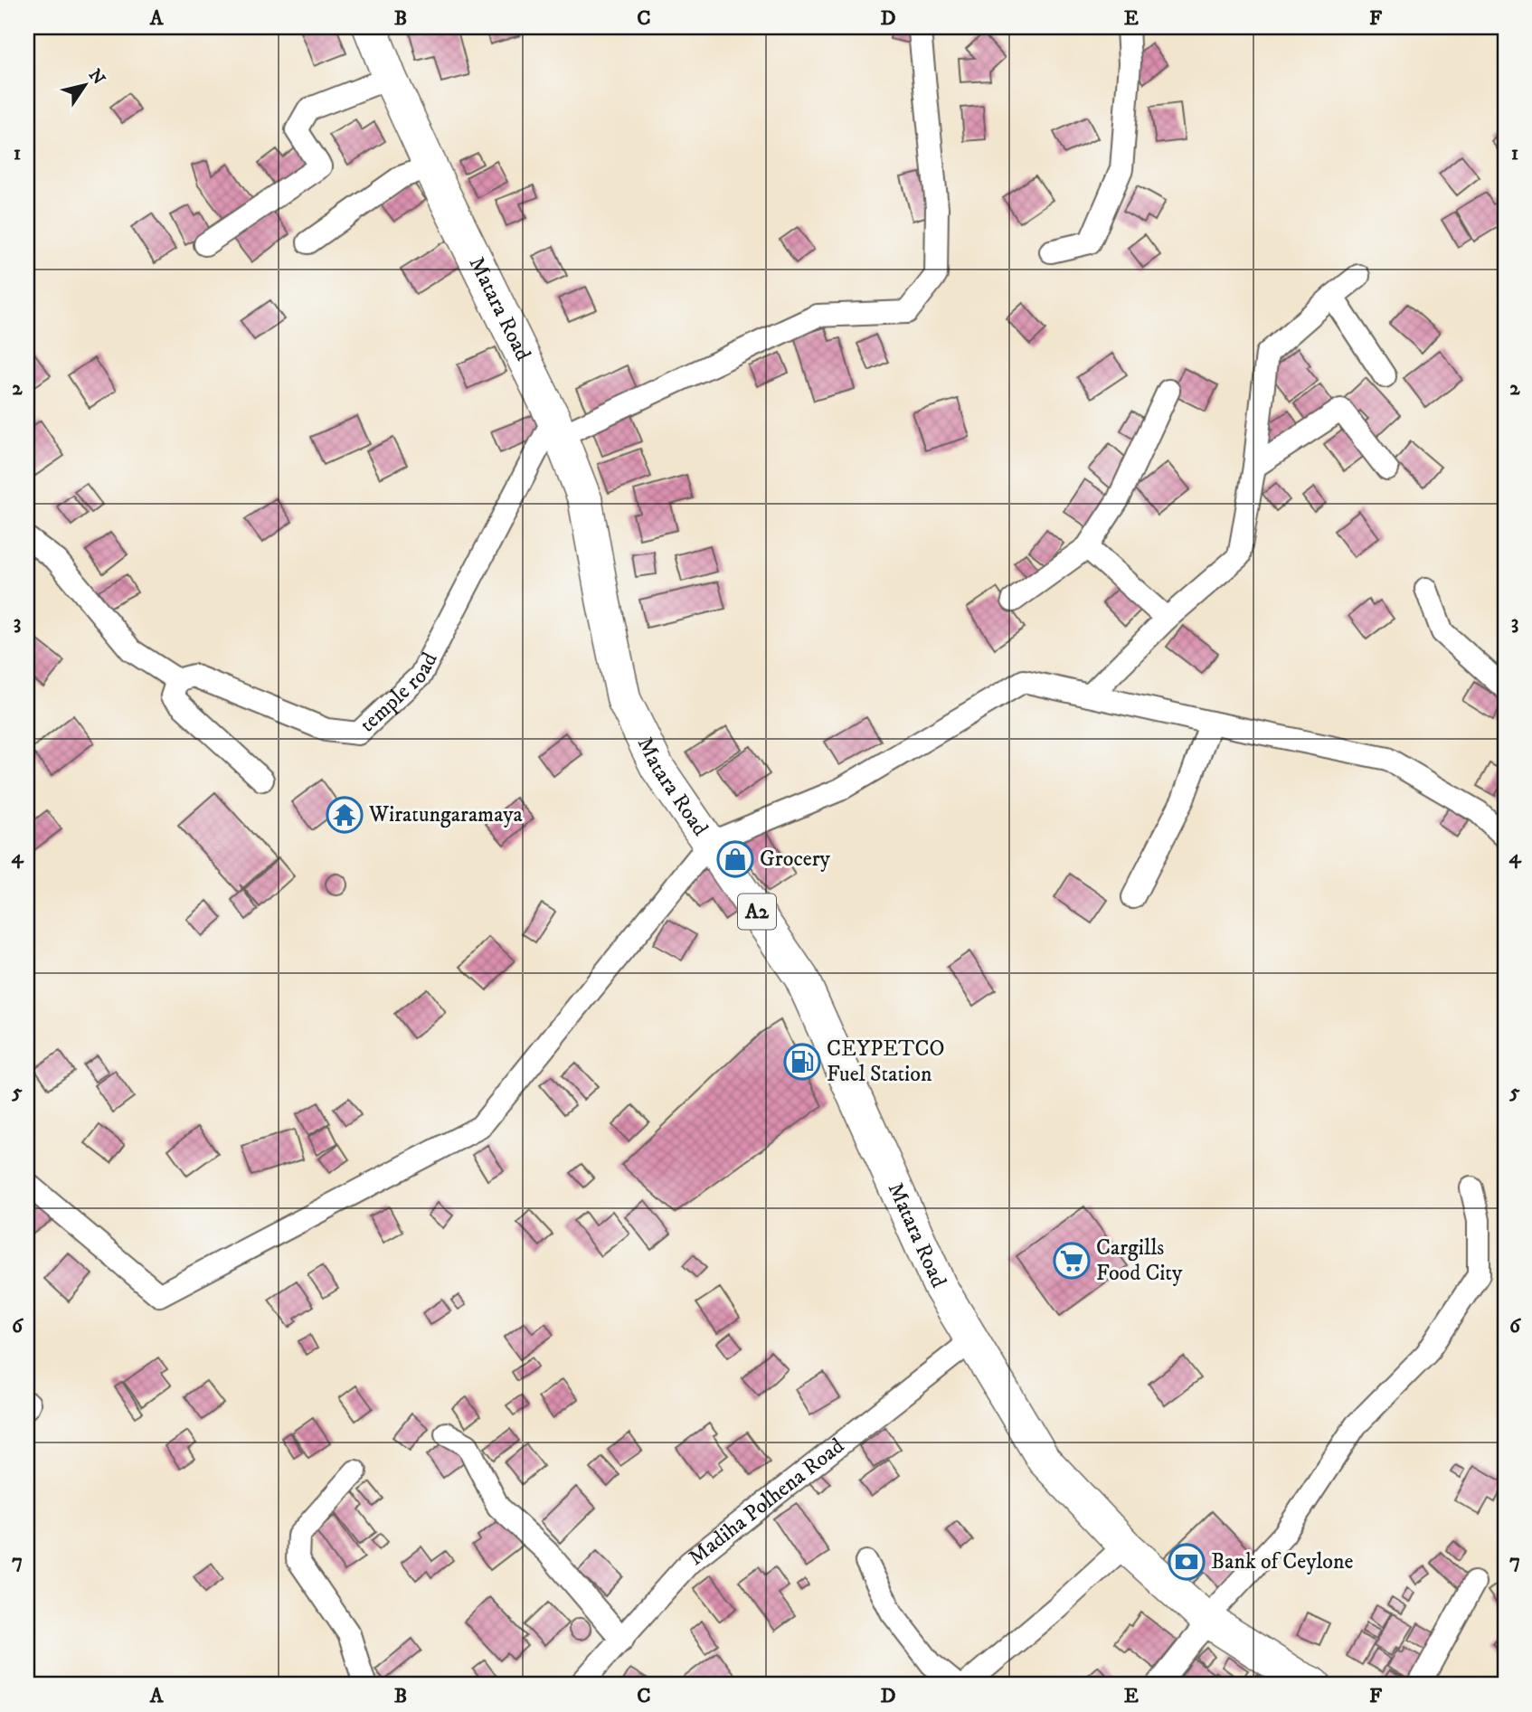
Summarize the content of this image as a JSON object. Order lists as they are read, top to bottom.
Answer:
{
  "streets": {
    "highway": ["Matara Road", "A2"],
    "street": ["temple road", "Madiha Polhena Road"]
  },
  "crossings": [
    ["Matara Road", "temple road"],
    ["Matara Road", "Madiha Polhena Road"]
  ],
  "places": {
    "temple": ["Wiratungaramaya"],
    "shop": ["Grocery"],
    "fuel station": ["CEYPETCO Fuel Station"],
    "supermarket": ["Cargills Food City"],
    "bank": ["Bank of Ceylone"]
  },
  "north": "top right",
  "grid": {
    "columns": [
      "A",
      "B",
      "C",
      "D",
      "E",
      "F"
    ],
    "rows": [
      "1",
      "2",
      "3",
      "4",
      "5",
      "6",
      "7"
    ]
  }
}
